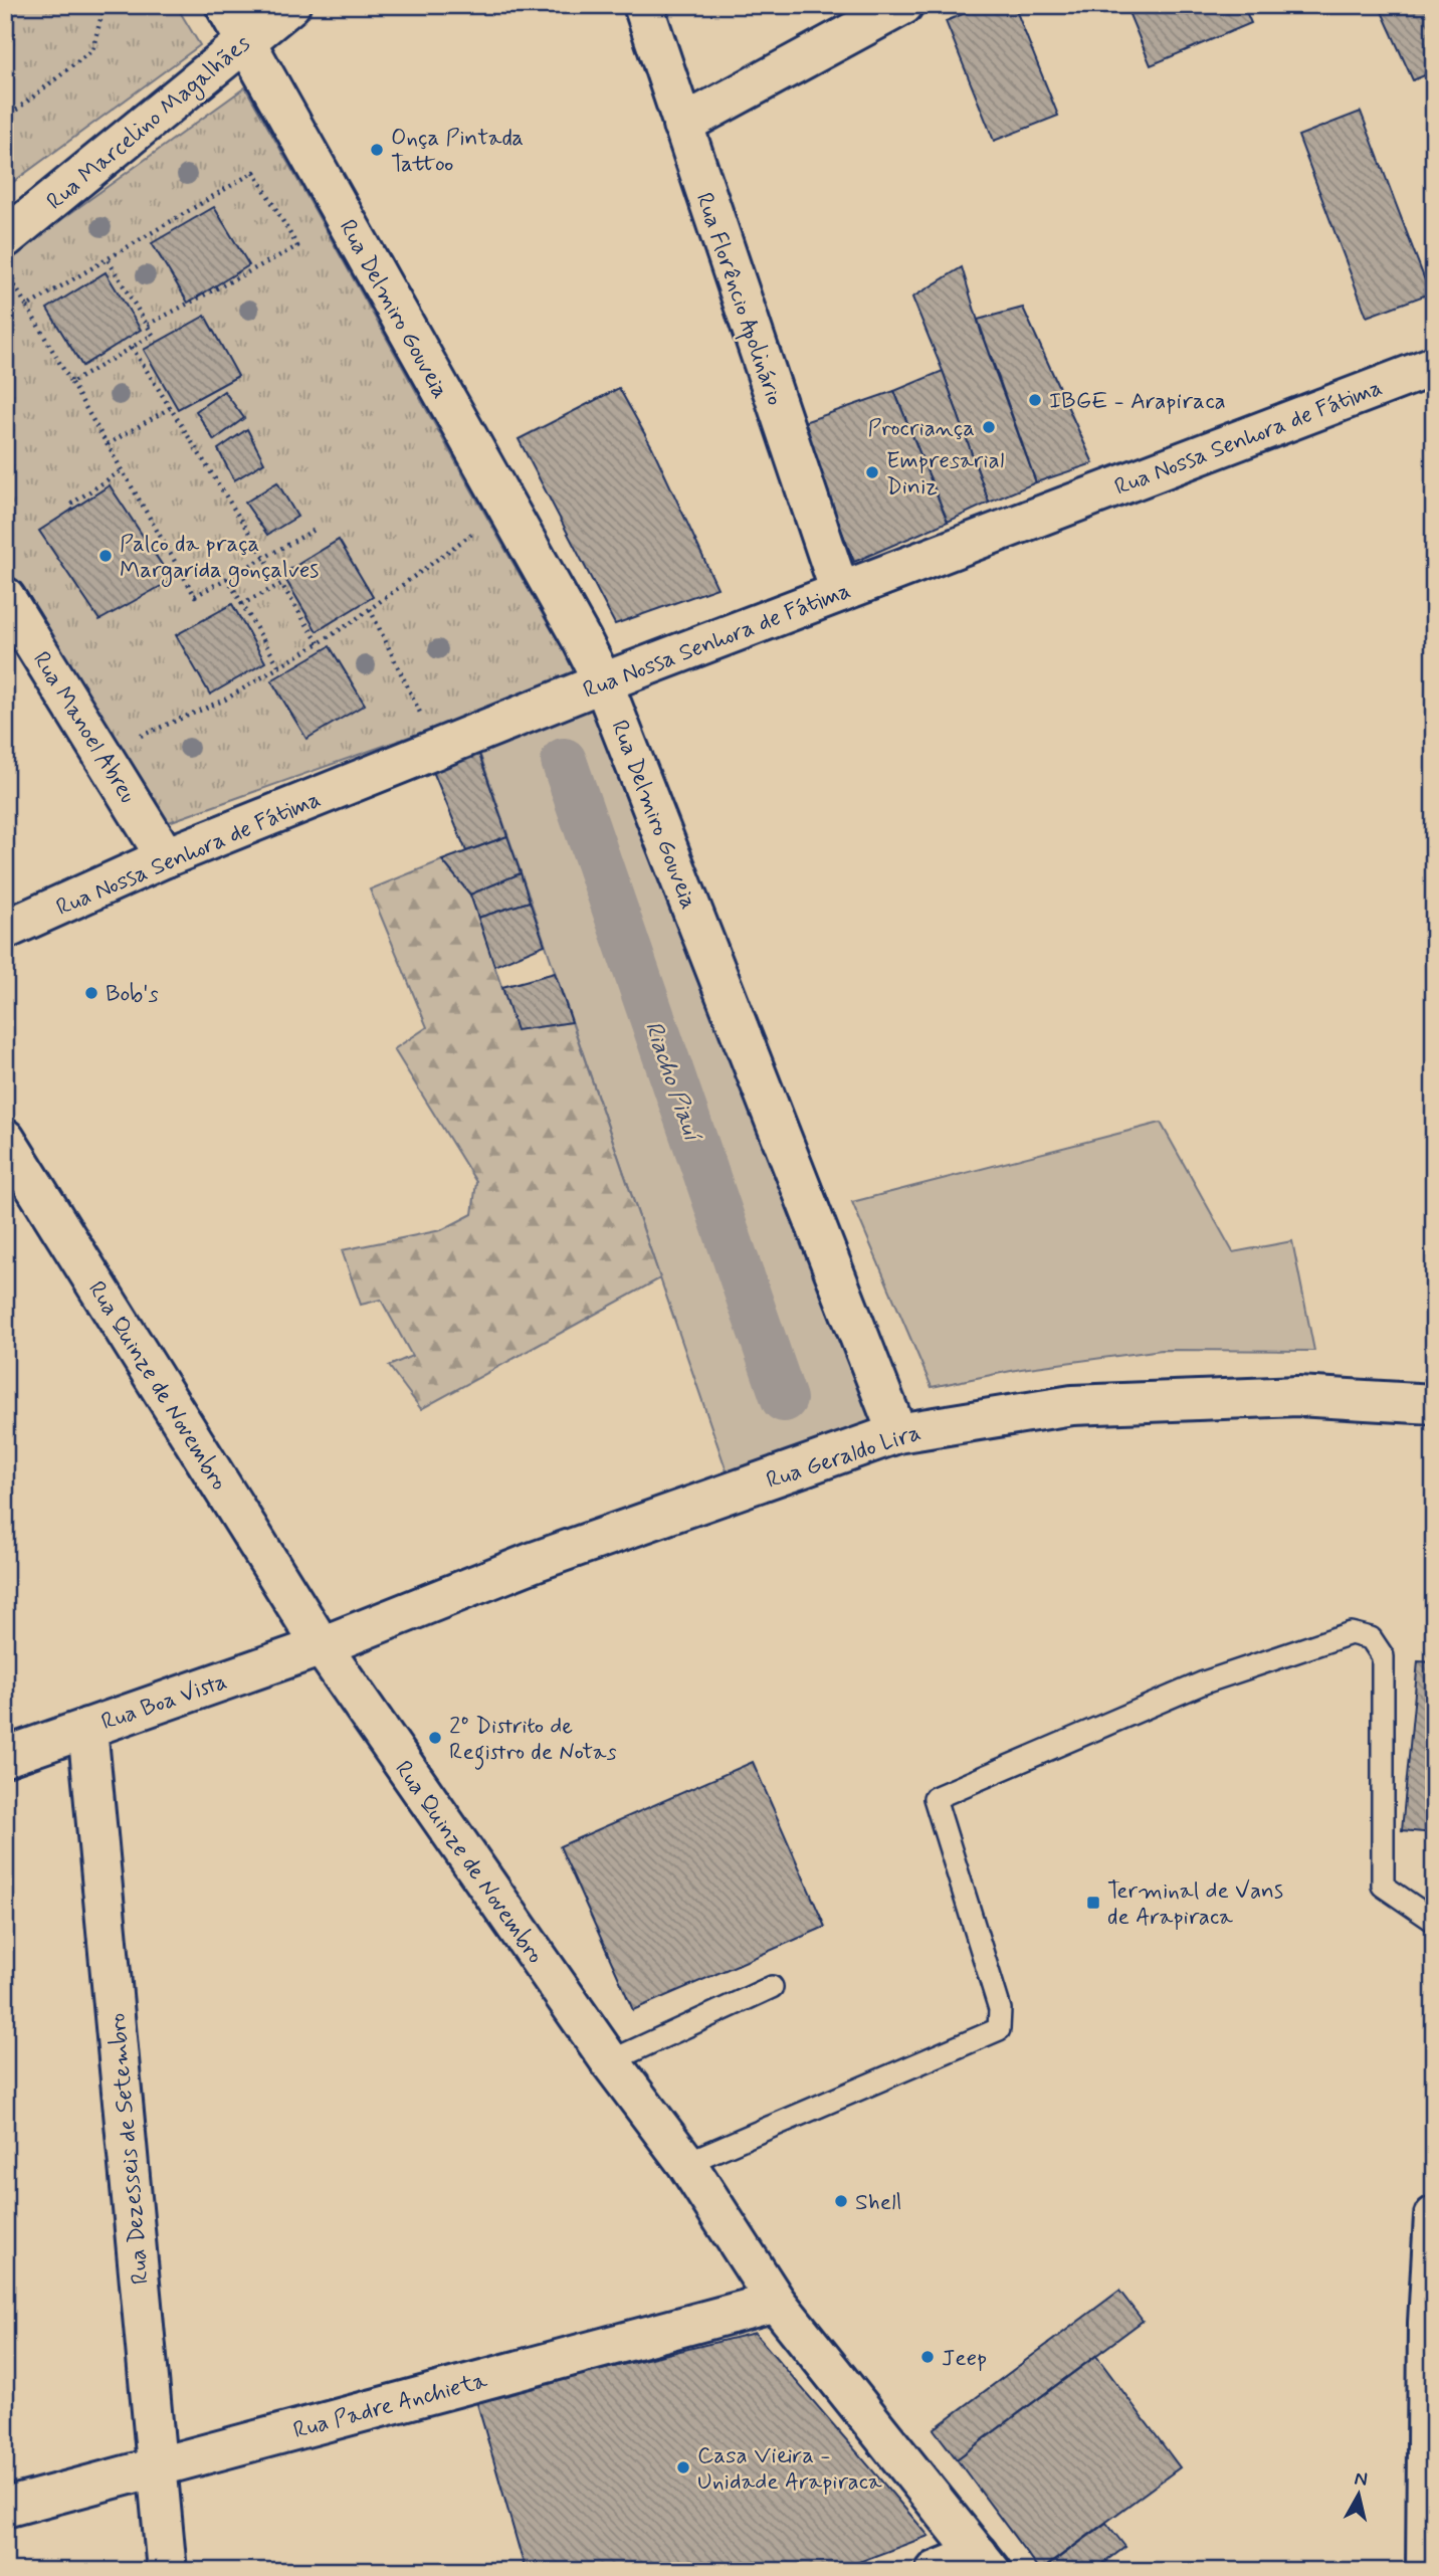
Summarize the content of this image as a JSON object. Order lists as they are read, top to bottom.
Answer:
{
  "streets": {
    "street": [
      "Rua Marcelino Magalhães",
      "Rua Florêncio Apolinário",
      "Rua Delmiro Gouveia",
      "Rua Nossa Senhora de Fátima",
      "Rua Manoel Abreu",
      "Rua Quinze de Novembro",
      "Rua Geraldo Lira",
      "Rua Boa Vista",
      "Rua Dezesseis de Setembro",
      "Rua Padre Anchieta"
    ]
  },
  "crossings": [
    ["Rua Marcelino Magalhães", "Rua Delmiro Gouveia"],
    ["Rua Florêncio Apolinário", "Rua Nossa Senhora de Fátima"],
    ["Rua Delmiro Gouveia", "Rua Nossa Senhora de Fátima"],
    ["Rua Delmiro Gouveia", "Rua Geraldo Lira"],
    ["Rua Nossa Senhora de Fátima", "Rua Manoel Abreu"],
    ["Rua Quinze de Novembro", "Rua Geraldo Lira"],
    ["Rua Quinze de Novembro", "Rua Boa Vista"],
    ["Rua Quinze de Novembro", "Rua Padre Anchieta"],
    ["Rua Geraldo Lira", "Rua Boa Vista"],
    ["Rua Boa Vista", "Rua Dezesseis de Setembro"],
    ["Rua Dezesseis de Setembro", "Rua Padre Anchieta"]
  ],
  "water": ["Riacho Piauí"],
  "places": {
    "other": [
      "Onça Pintada Tattoo",
      "IBGE - Arapiraca",
      "Procriança",
      "Empresarial Diniz",
      "Palco da praça Margarida gonçalves",
      "Bob's",
      "2º Distrito de Registro de Notas",
      "Shell",
      "Jeep",
      "Casa Vieira - Unidade Arapiraca"
    ],
    "transit": ["Terminal de Vans de Arapiraca"]
  },
  "north": "top"
}
